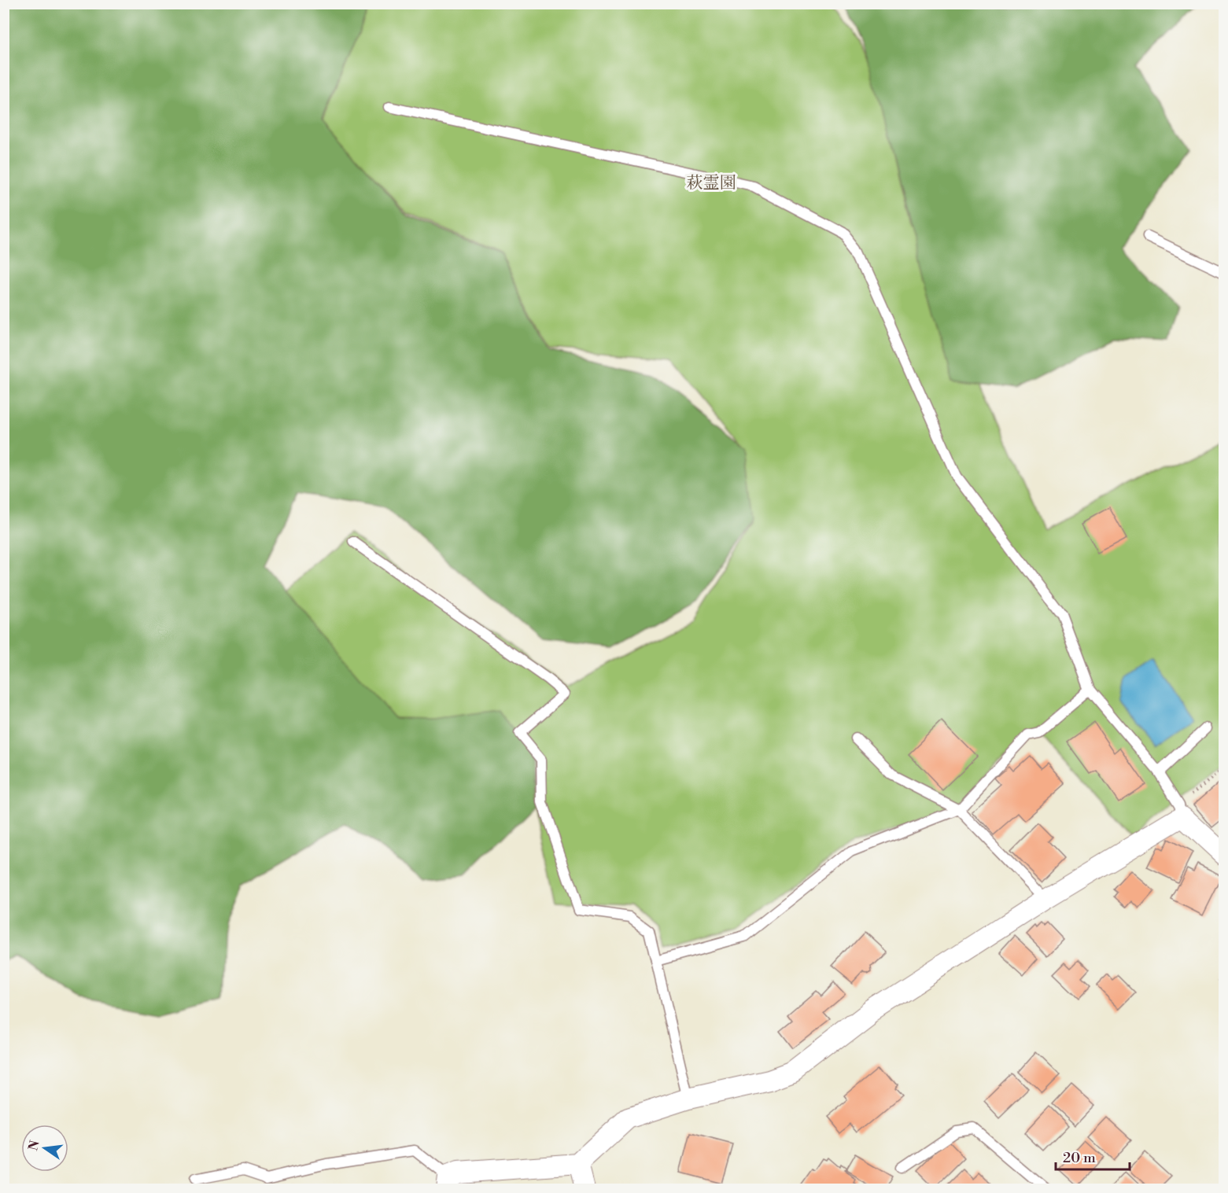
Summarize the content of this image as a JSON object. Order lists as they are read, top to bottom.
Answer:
{
  "parks": ["萩霊園"],
  "scale_bar": "20 m",
  "north": "left"
}
